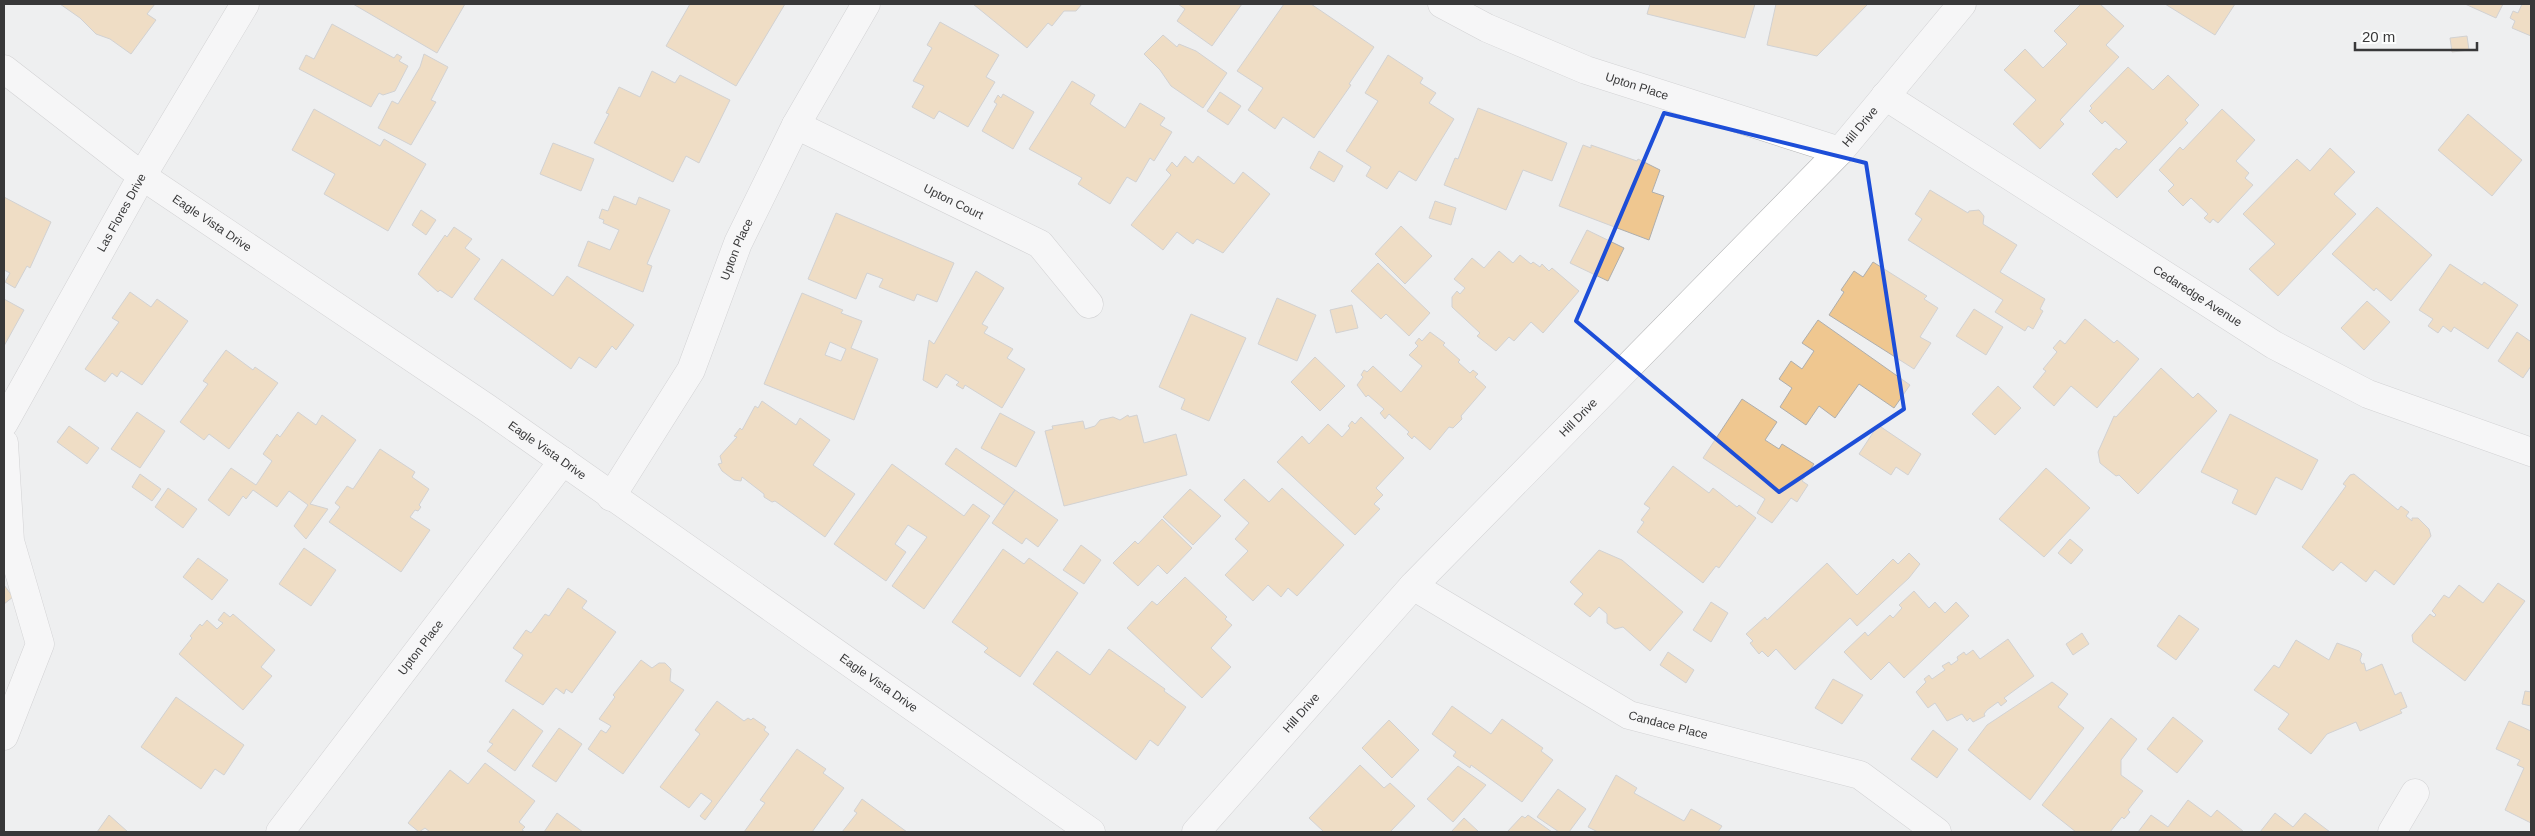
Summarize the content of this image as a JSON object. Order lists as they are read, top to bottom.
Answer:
{
  "streets": {
    "street": [
      "Upton Place",
      "Hill Drive",
      "Upton Court",
      "Las Flores Drive",
      "Eagle Vista Drive",
      "Cedaredge Avenue",
      "Candace Place"
    ]
  },
  "crossings": [
    ["Upton Place", "Hill Drive"],
    ["Upton Place", "Upton Court"],
    ["Upton Place", "Eagle Vista Drive"],
    ["Hill Drive", "Cedaredge Avenue"],
    ["Hill Drive", "Candace Place"],
    ["Las Flores Drive", "Eagle Vista Drive"]
  ],
  "scale_bar": "20 m"
}
